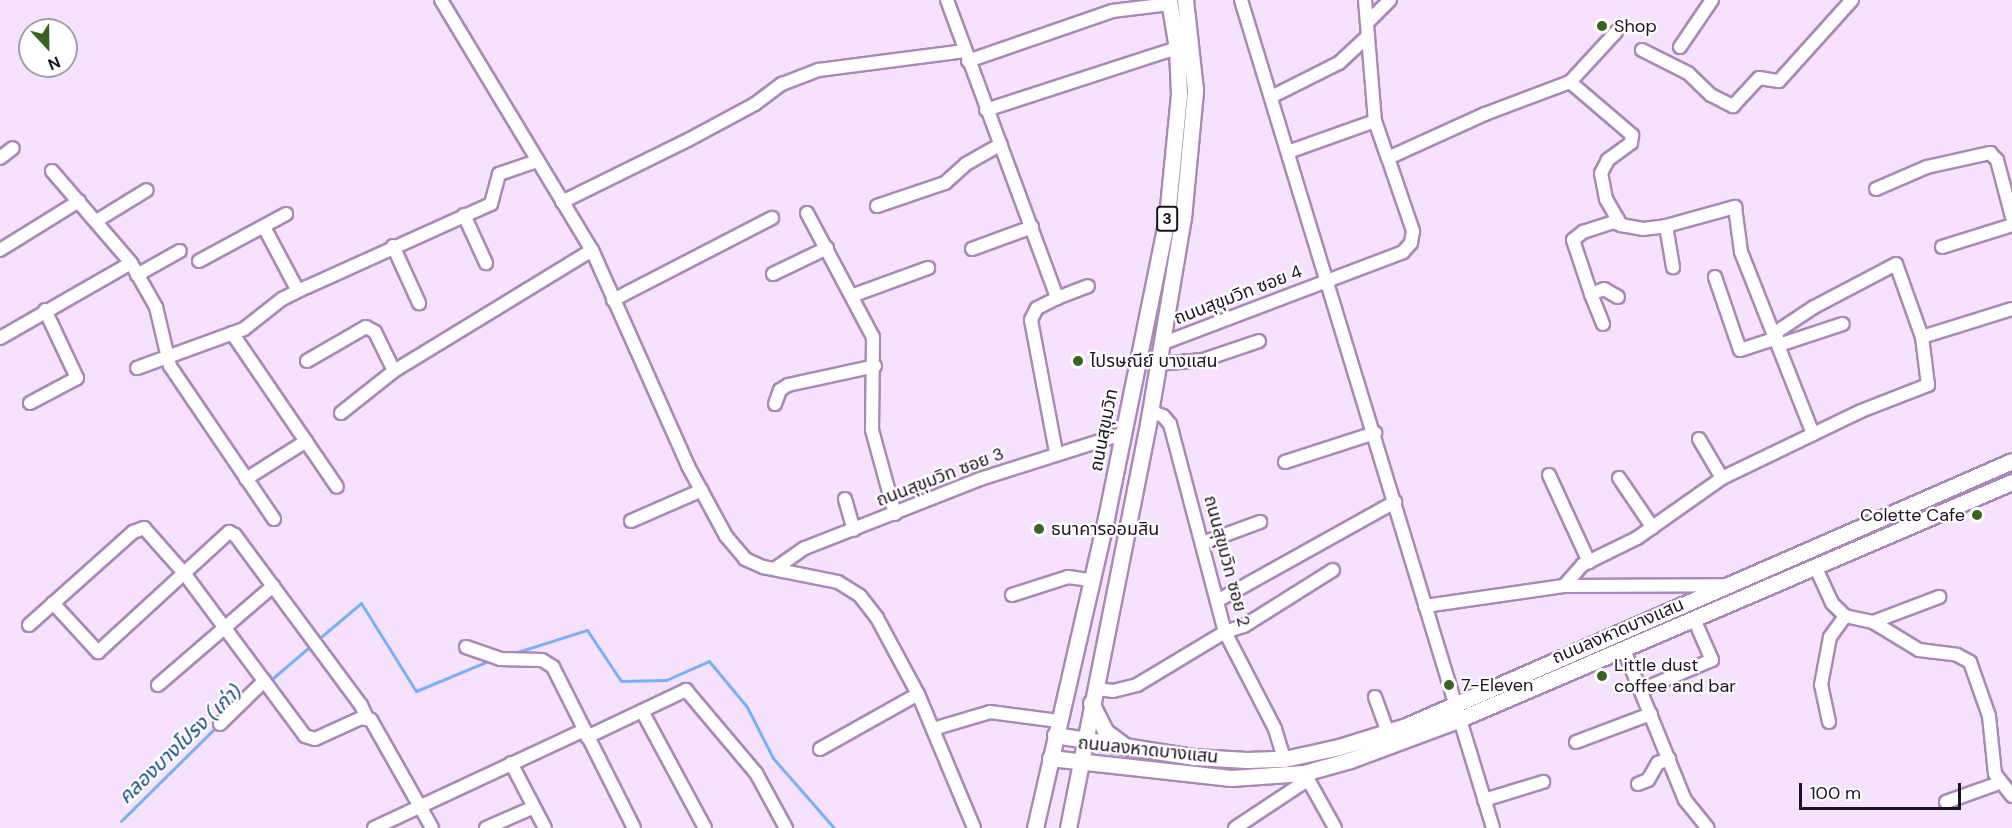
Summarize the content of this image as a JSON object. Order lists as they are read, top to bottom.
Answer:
{
  "streets": {
    "main road": ["3", "ถนนสุขุมวิท", "ถนนลงหาดบางแสน"],
    "street": ["ถนนสุขุมวิท ซอย 4", "ถนนสุขุมวิท ซอย 3", "ถนนสุขุมวิท ซอย 2"]
  },
  "crossings": [
    ["3", "ถนนสุขุมวิท ซอย 4"],
    ["3", "ถนนสุขุมวิท"],
    ["3", "ถนนสุขุมวิท ซอย 2"],
    ["3", "ถนนลงหาดบางแสน"],
    ["ถนนสุขุมวิท", "ถนนสุขุมวิท ซอย 3"],
    ["ถนนสุขุมวิท", "ถนนลงหาดบางแสน"],
    ["ถนนสุขุมวิท ซอย 2", "ถนนลงหาดบางแสน"]
  ],
  "water": ["คลองบางโปรง (เก่า)"],
  "places": [
    "Shop",
    "ไปรษณีย์ บางแสน",
    "Colette Cafe",
    "ธนาคารออมสิน",
    "Little dust coffee and bar",
    "7-Eleven"
  ],
  "scale_bar": "100 m",
  "north": "bottom"
}
